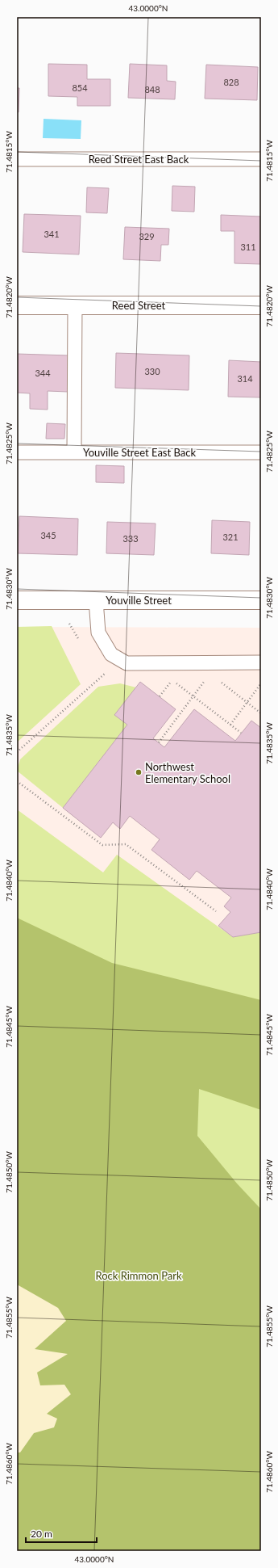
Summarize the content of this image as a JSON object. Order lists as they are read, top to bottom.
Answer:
{
  "streets": {
    "street": ["Reed Street", "Youville Street"],
    "lane": ["Reed Street East Back", "Youville Street East Back"]
  },
  "parks": ["Rock Rimmon Park"],
  "places": ["Northwest Elementary School"],
  "house_numbers": [
    "828",
    "854",
    "848",
    "341",
    "329",
    "311",
    "330",
    "344",
    "314",
    "345",
    "321",
    "333"
  ],
  "scale_bar": "20 m",
  "coordinates": [
    "43.0000°N",
    "71.4815°W",
    "71.4820°W",
    "71.4825°W",
    "71.4830°W",
    "71.4835°W",
    "71.4840°W",
    "71.4845°W",
    "71.4850°W",
    "71.4855°W",
    "71.4860°W"
  ]
}
